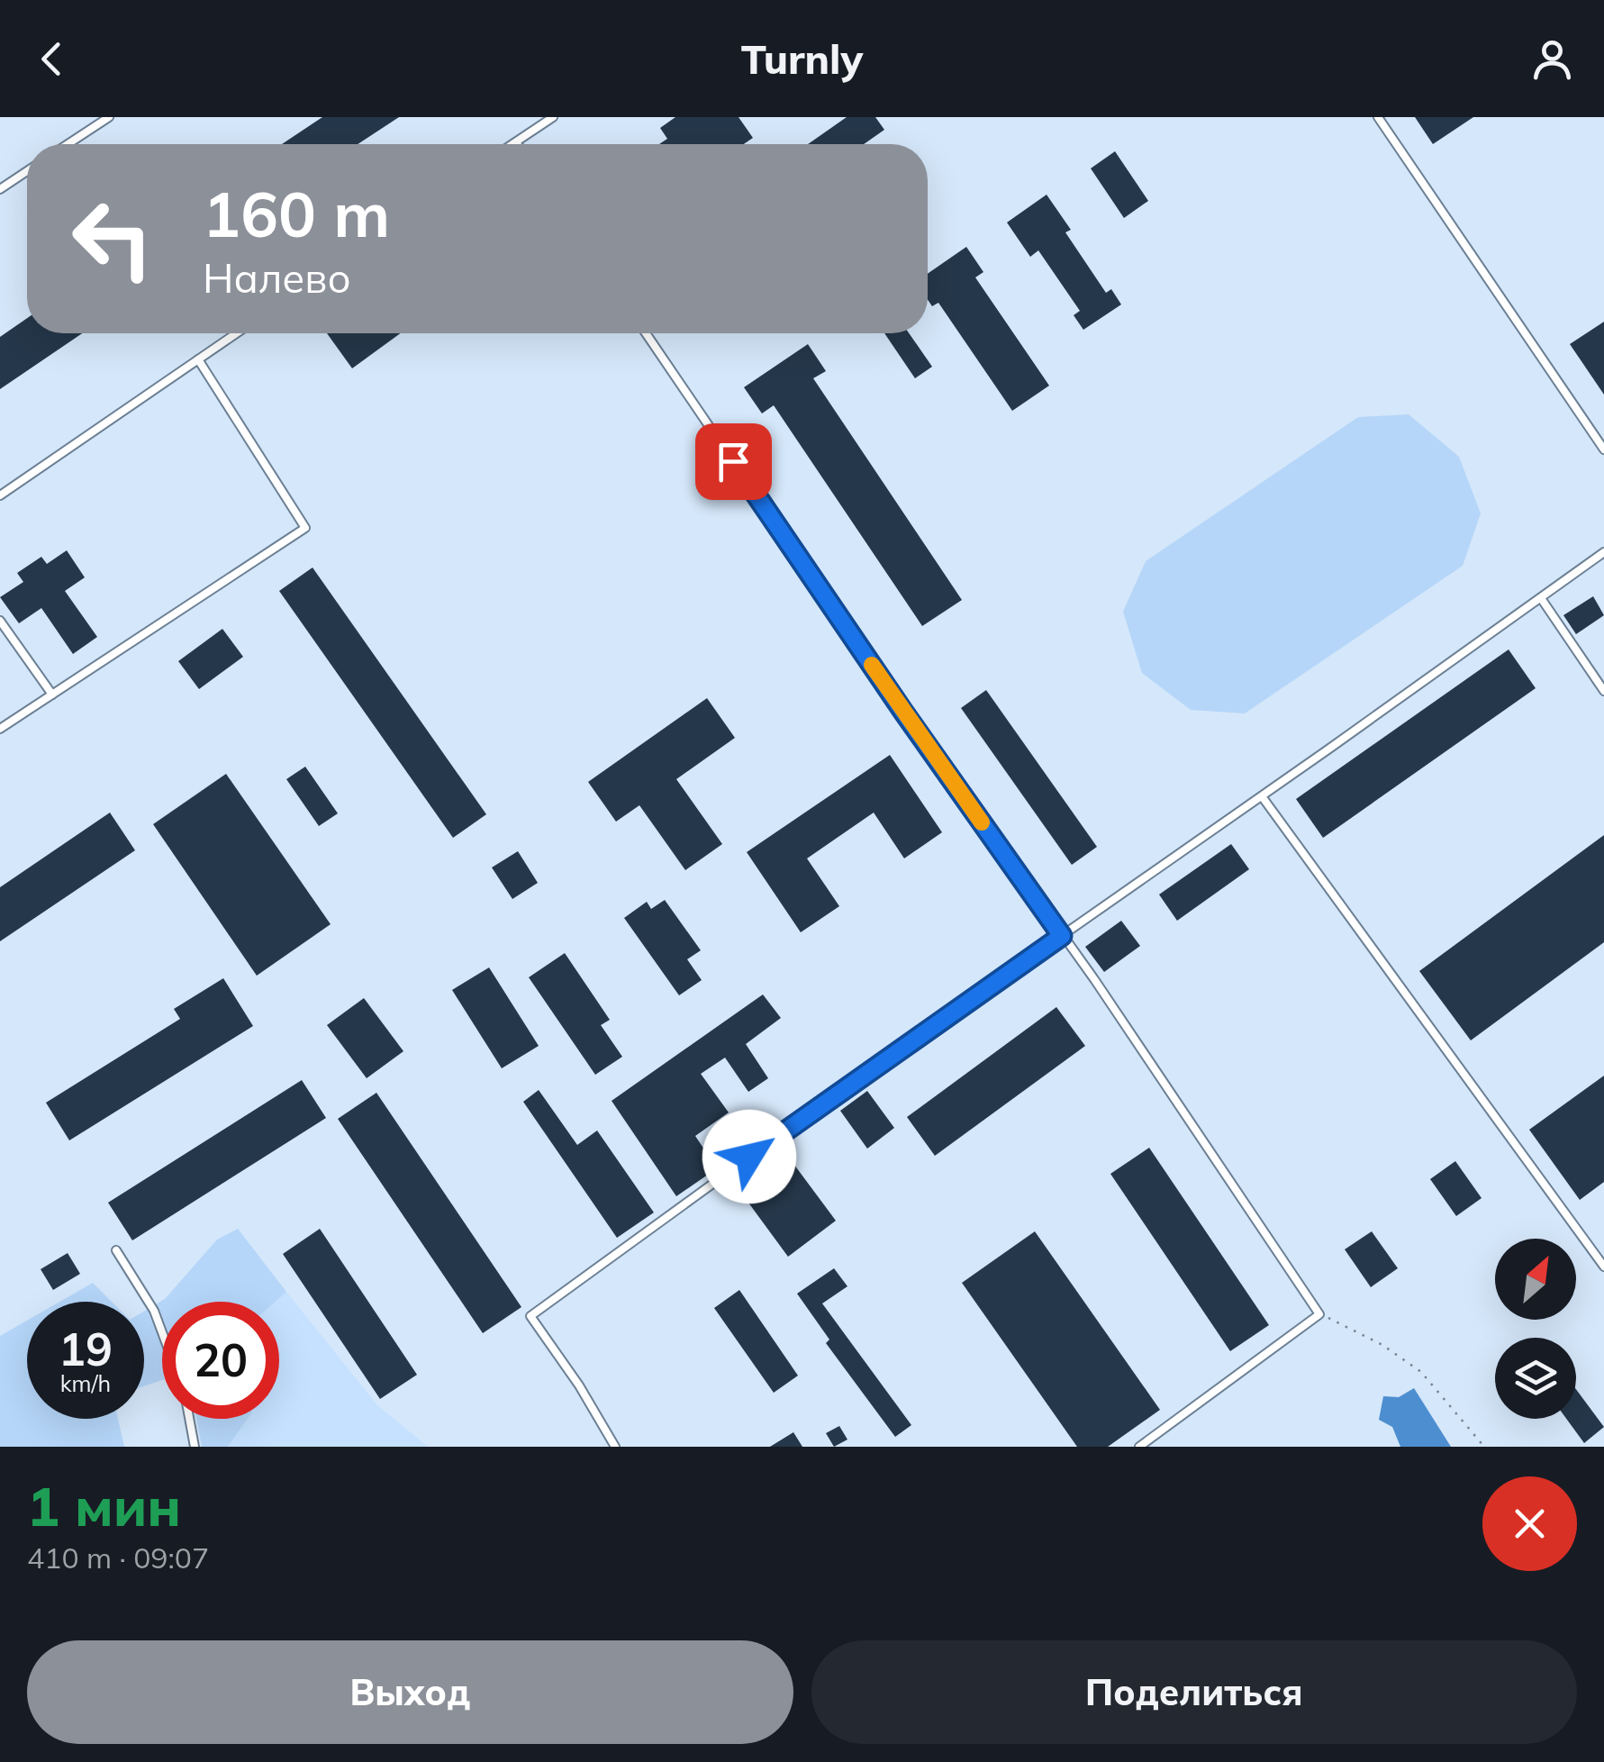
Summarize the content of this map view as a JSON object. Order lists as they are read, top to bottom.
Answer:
{
  "north": "top right",
  "page": {
    "header": "Turnly",
    "turn": ["160 m", "Налево"],
    "speed": "19 km/h",
    "limit": "20",
    "heading": ["1 мин", "410 m · 09:07"],
    "buttons": ["Выход", "Поделиться"]
  }
}
